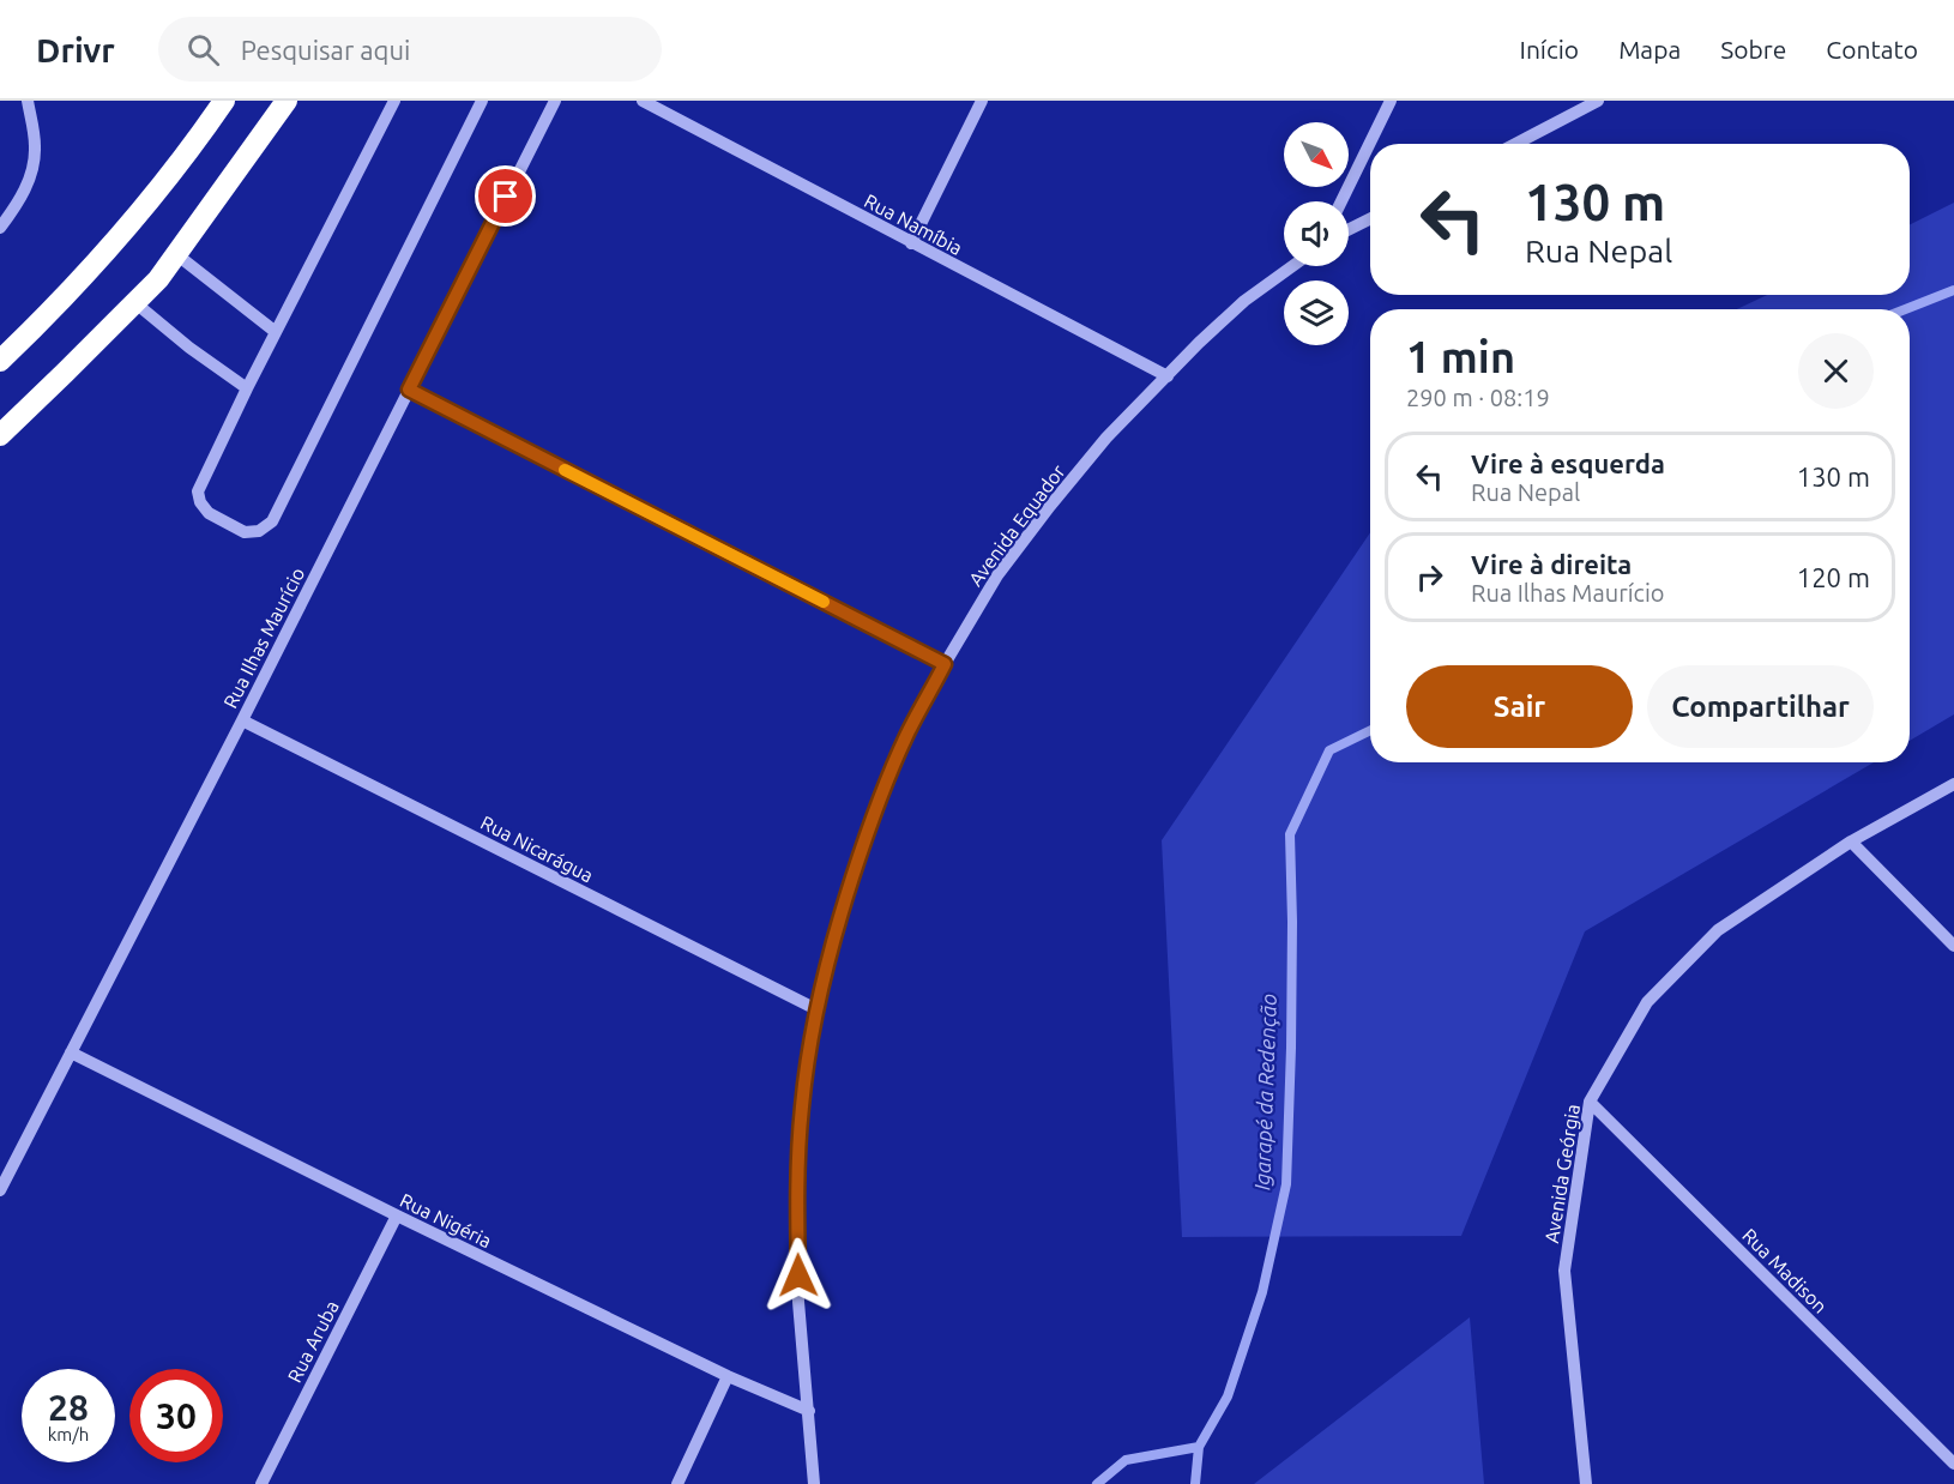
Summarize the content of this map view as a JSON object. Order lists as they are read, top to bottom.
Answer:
{
  "streets": {
    "street": [
      "Rua Namíbia",
      "Avenida Equador",
      "Rua Ilhas Maurício",
      "Rua Nicarágua",
      "Avenida Geórgia",
      "Rua Nigéria",
      "Rua Madison",
      "Rua Aruba"
    ]
  },
  "crossings": [
    ["Rua Namíbia", "Avenida Equador"],
    ["Avenida Equador", "Rua Nicarágua"],
    ["Avenida Equador", "Rua Nigéria"],
    ["Rua Ilhas Maurício", "Rua Nicarágua"],
    ["Rua Ilhas Maurício", "Rua Nigéria"],
    ["Avenida Geórgia", "Rua Madison"],
    ["Rua Nigéria", "Rua Aruba"]
  ],
  "water": ["Igarapé da Redenção"],
  "north": "bottom right",
  "page": {
    "header": "Drivr",
    "search": "Pesquisar aqui",
    "nav": [
      "Início",
      "Mapa",
      "Sobre",
      "Contato"
    ],
    "turn": ["130 m", "Rua Nepal"],
    "heading": ["1 min", "290 m · 08:19"],
    "list": [
      {
        "name": "Vire à esquerda",
        "note": "Rua Nepal",
        "value": "130 m"
      },
      {
        "name": "Vire à direita",
        "note": "Rua Ilhas Maurício",
        "value": "120 m"
      }
    ],
    "buttons": ["Sair", "Compartilhar"],
    "speed": "28 km/h",
    "limit": "30"
  }
}
